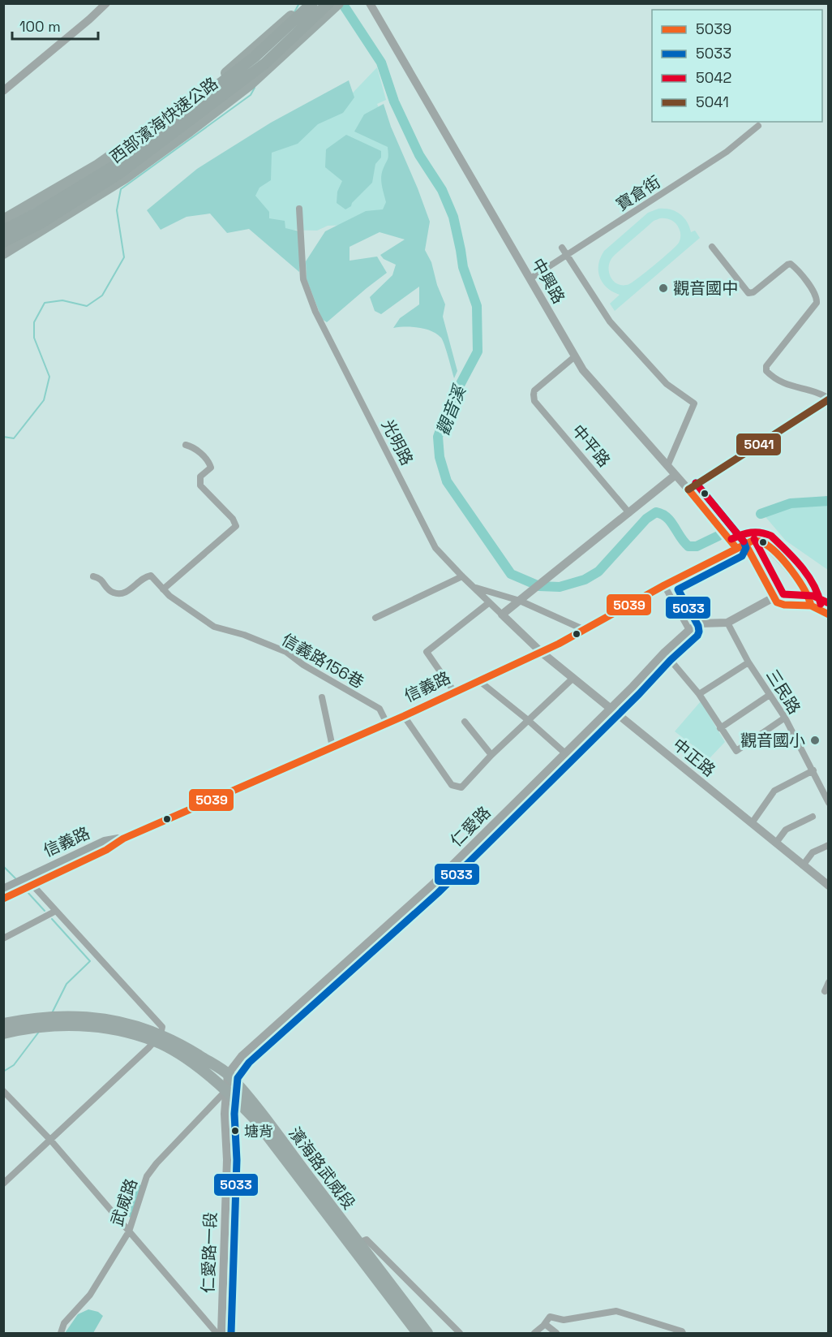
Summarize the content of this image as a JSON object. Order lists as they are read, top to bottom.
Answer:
{
  "streets": {
    "highway": ["西部濱海快速公路"],
    "main road": ["信義路", "濱海路武威段"],
    "street": [
      "寶倉街",
      "中興路",
      "光明路",
      "中平路",
      "信義路156巷",
      "三民路",
      "中正路",
      "仁愛路",
      "武威路",
      "仁愛路一段"
    ]
  },
  "crossings": [
    ["寶倉街", "中興路"],
    ["中興路", "中平路"],
    ["中興路", "信義路"],
    ["光明路", "信義路"],
    ["光明路", "中正路"],
    ["信義路156巷", "信義路"],
    ["信義路", "中正路"],
    ["三民路", "仁愛路"],
    ["中正路", "仁愛路"],
    ["仁愛路", "濱海路武威段"],
    ["濱海路武威段", "武威路"],
    ["濱海路武威段", "仁愛路一段"],
    ["武威路", "仁愛路一段"]
  ],
  "water": ["觀音溪"],
  "places": ["觀音國中", "觀音國小", "塘背"],
  "lines": [
    "transit line 5041",
    "transit line 5033",
    "transit line 5042",
    "transit line 5039"
  ],
  "legend": [
    "5039",
    "5033",
    "5042",
    "5041"
  ],
  "scale_bar": "100 m"
}
